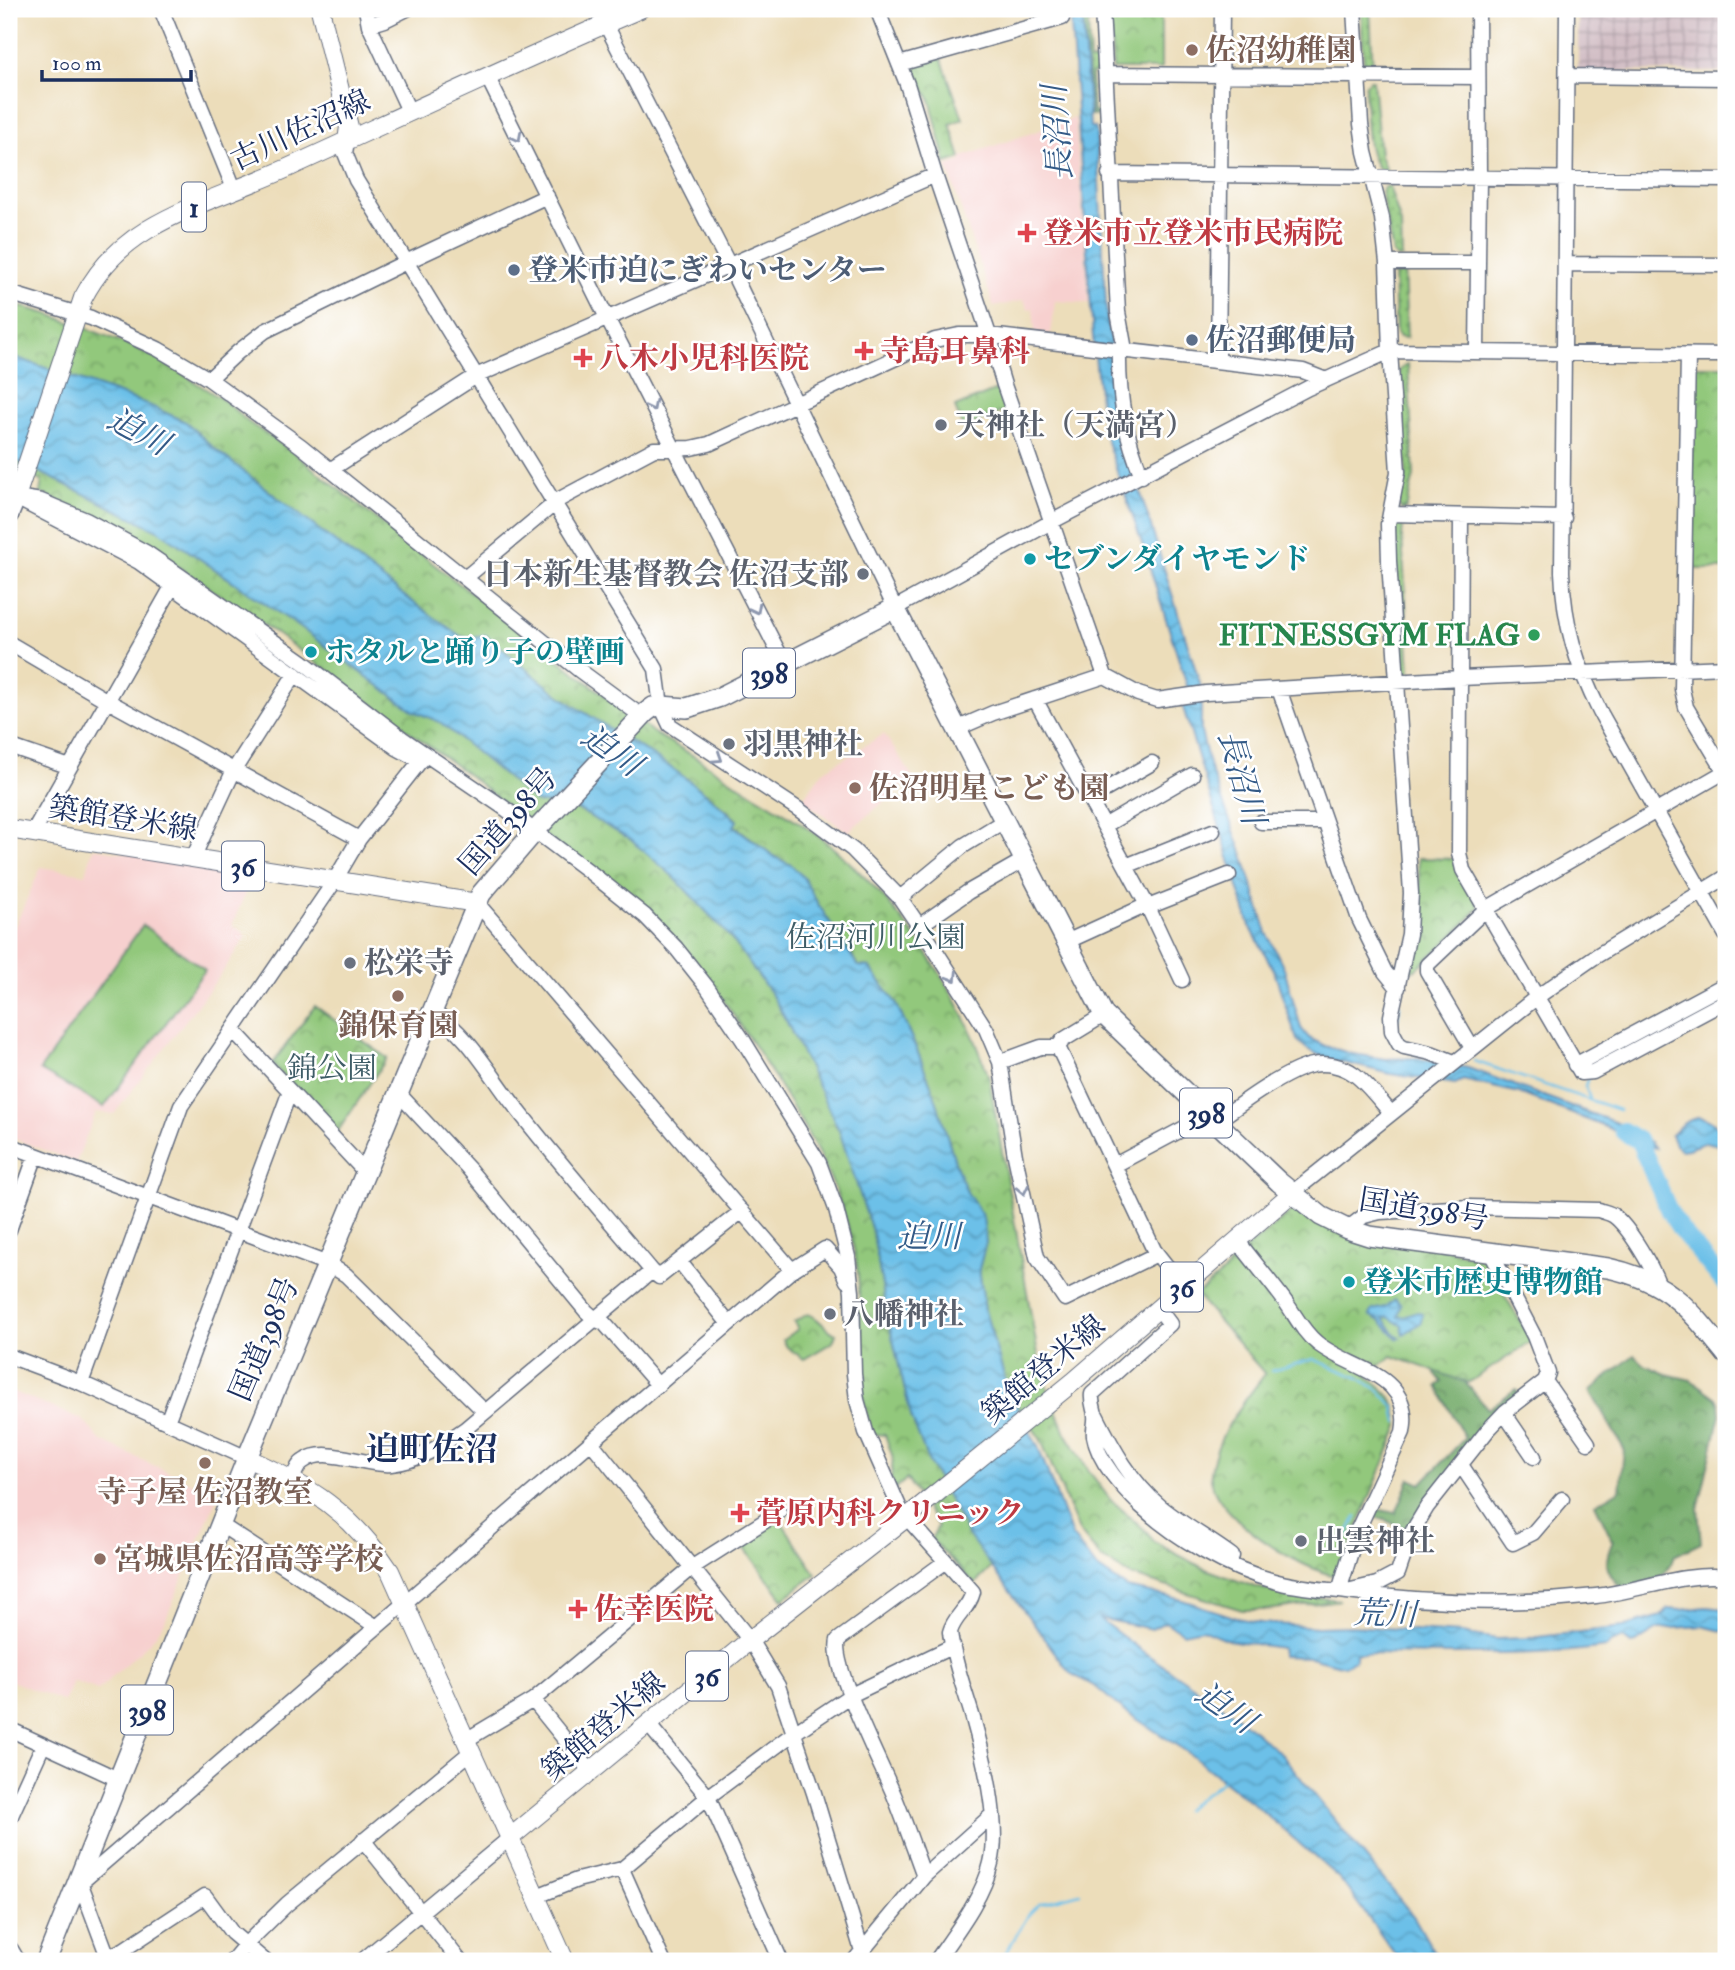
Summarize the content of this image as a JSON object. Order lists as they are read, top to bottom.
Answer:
{
  "streets": {
    "highway": ["398", "国道398号"],
    "main road": [
      "古川佐沼線",
      "1",
      "築館登米線",
      "36"
    ]
  },
  "crossings": [
    ["築館登米線", "国道398号"]
  ],
  "districts": ["迫町佐沼"],
  "water": ["長沼川", "迫川", "荒川"],
  "parks": ["佐沼河川公園", "錦公園"],
  "places": {
    "other": [
      "佐沼幼稚園",
      "登米市迫にぎわいセンター",
      "佐沼郵便局",
      "天神社（天満宮）",
      "セブンダイヤモンド",
      "日本新生基督教会 佐沼支部",
      "FITNESSGYM FLAG",
      "ホタルと踊り子の壁画",
      "羽黒神社",
      "佐沼明星こども園",
      "松栄寺",
      "錦保育園",
      "登米市歴史博物館",
      "八幡神社",
      "寺子屋 佐沼教室",
      "出雲神社",
      "宮城県佐沼高等学校"
    ],
    "health": [
      "登米市立登米市民病院",
      "寺島耳鼻科",
      "八木小児科医院",
      "菅原内科クリニック",
      "佐幸医院"
    ]
  },
  "scale_bar": "100 m"
}
